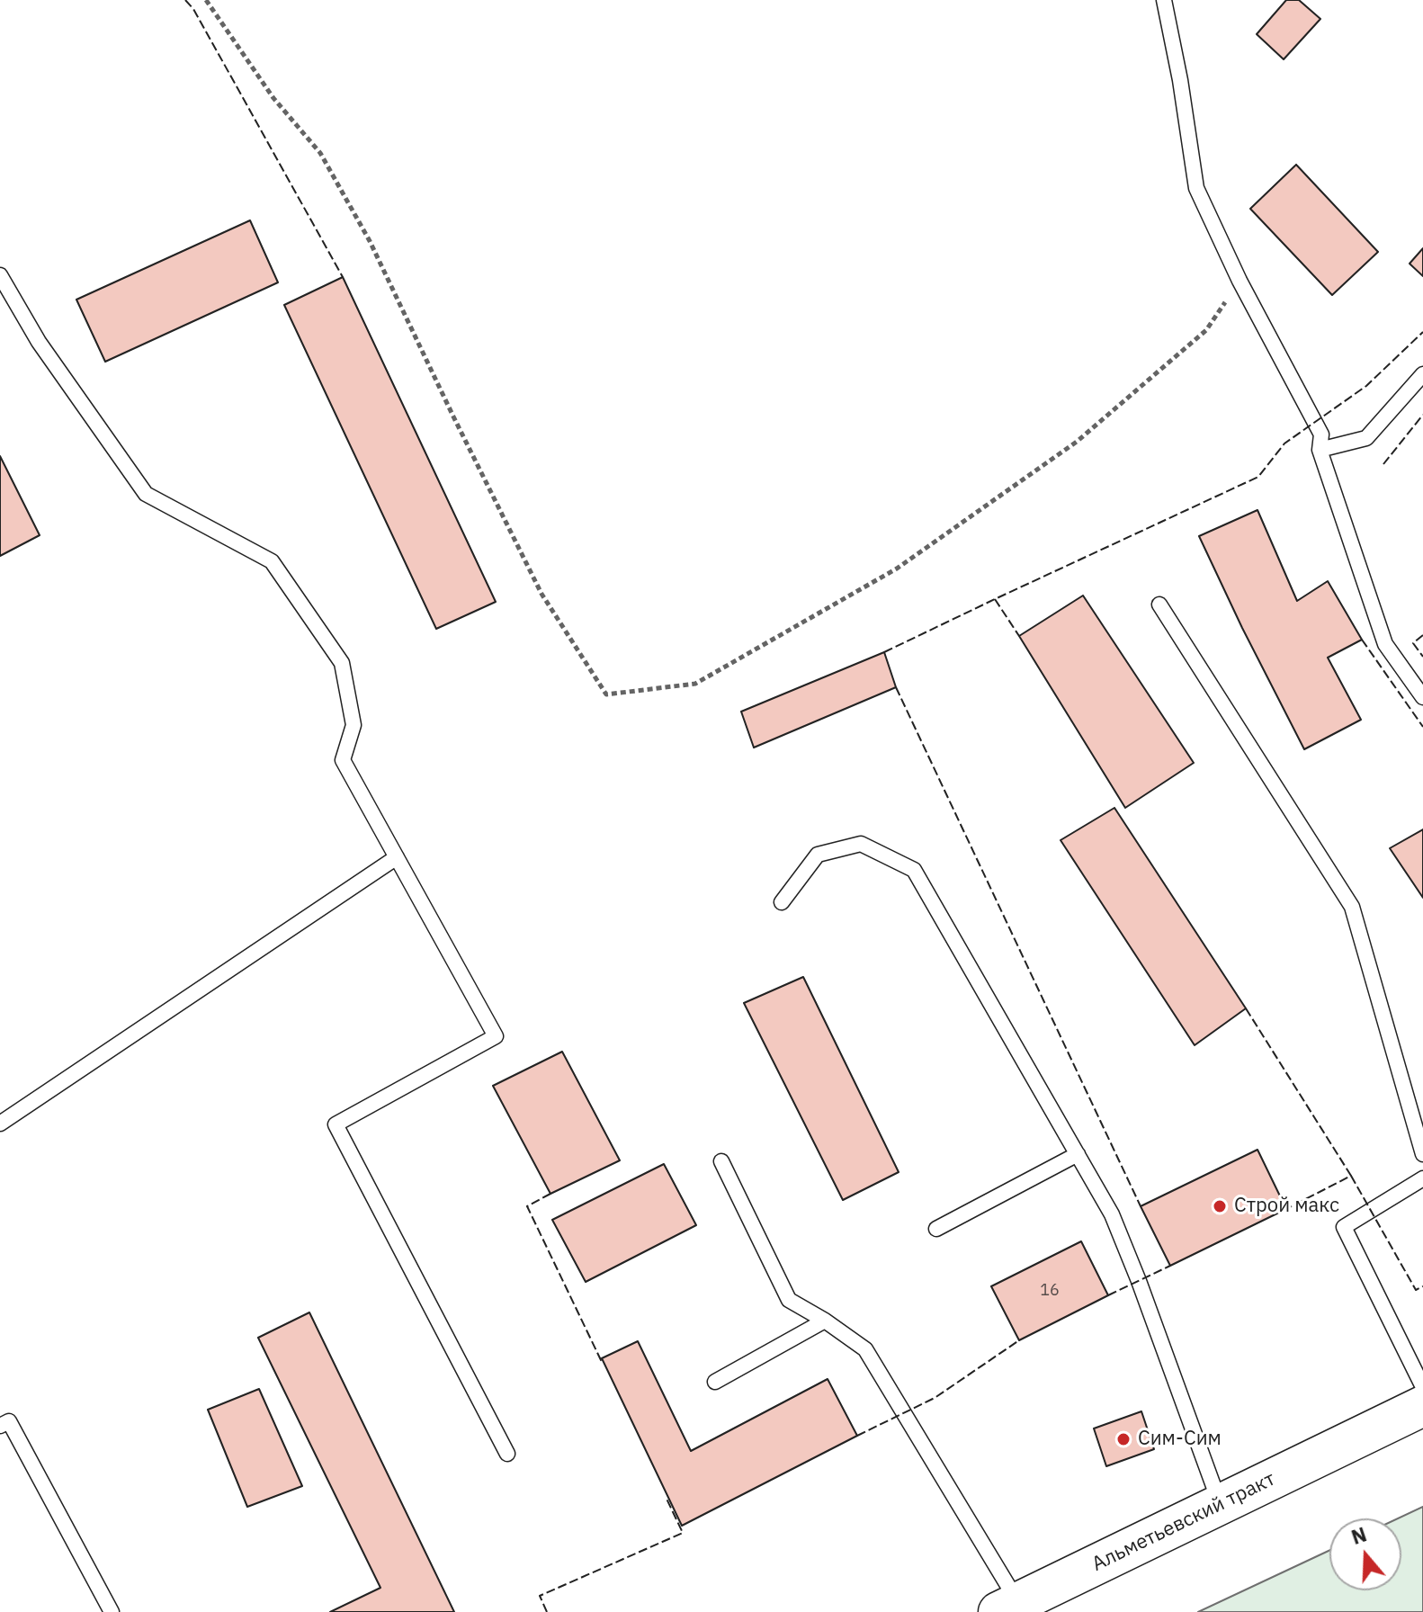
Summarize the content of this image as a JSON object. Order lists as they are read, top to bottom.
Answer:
{
  "streets": {
    "main road": ["Альметьевский тракт"]
  },
  "places": ["Строй макс", "Сим-Сим"],
  "house_numbers": ["16"],
  "north": "top"
}
